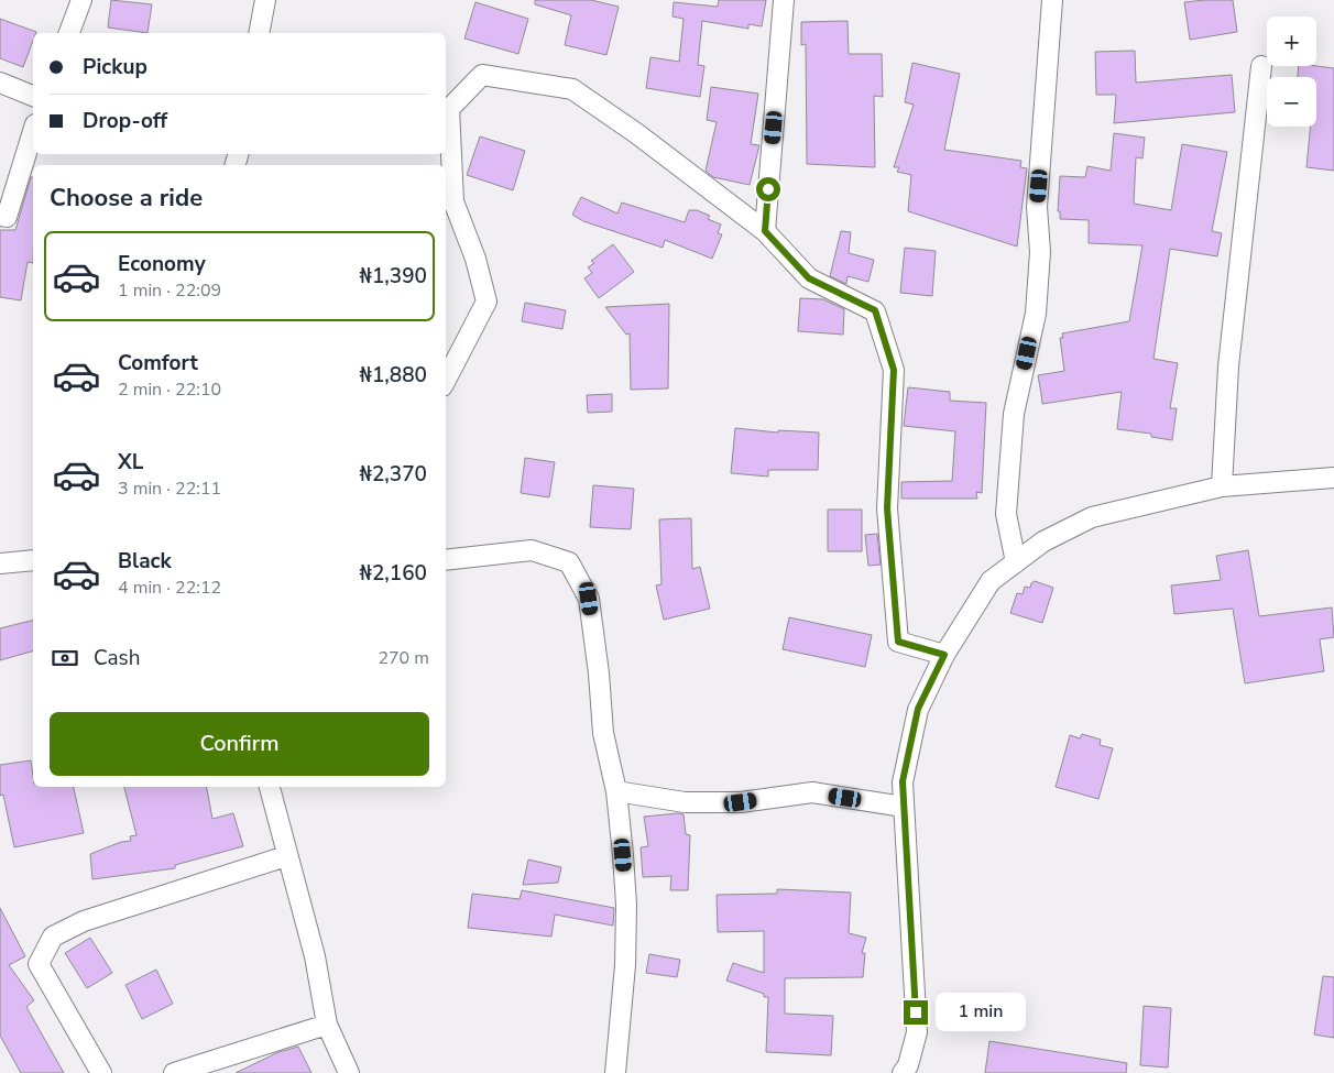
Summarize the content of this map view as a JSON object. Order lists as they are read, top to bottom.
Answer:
{
  "page": {
    "map_buttons": ["+", "−"],
    "banner": ["Pickup", "Drop-off"],
    "heading": "Choose a ride",
    "list": [
      {
        "name": "Economy",
        "note": "1 min · 22:09",
        "value": "₦1,390"
      },
      {
        "name": "Comfort",
        "note": "2 min · 22:10",
        "value": "₦1,880"
      },
      {
        "name": "XL",
        "note": "3 min · 22:11",
        "value": "₦2,370"
      },
      {
        "name": "Black",
        "note": "4 min · 22:12",
        "value": "₦2,160"
      }
    ],
    "pay": ["Cash", "270 m"],
    "buttons": "Confirm",
    "bubble": "1 min"
  }
}
